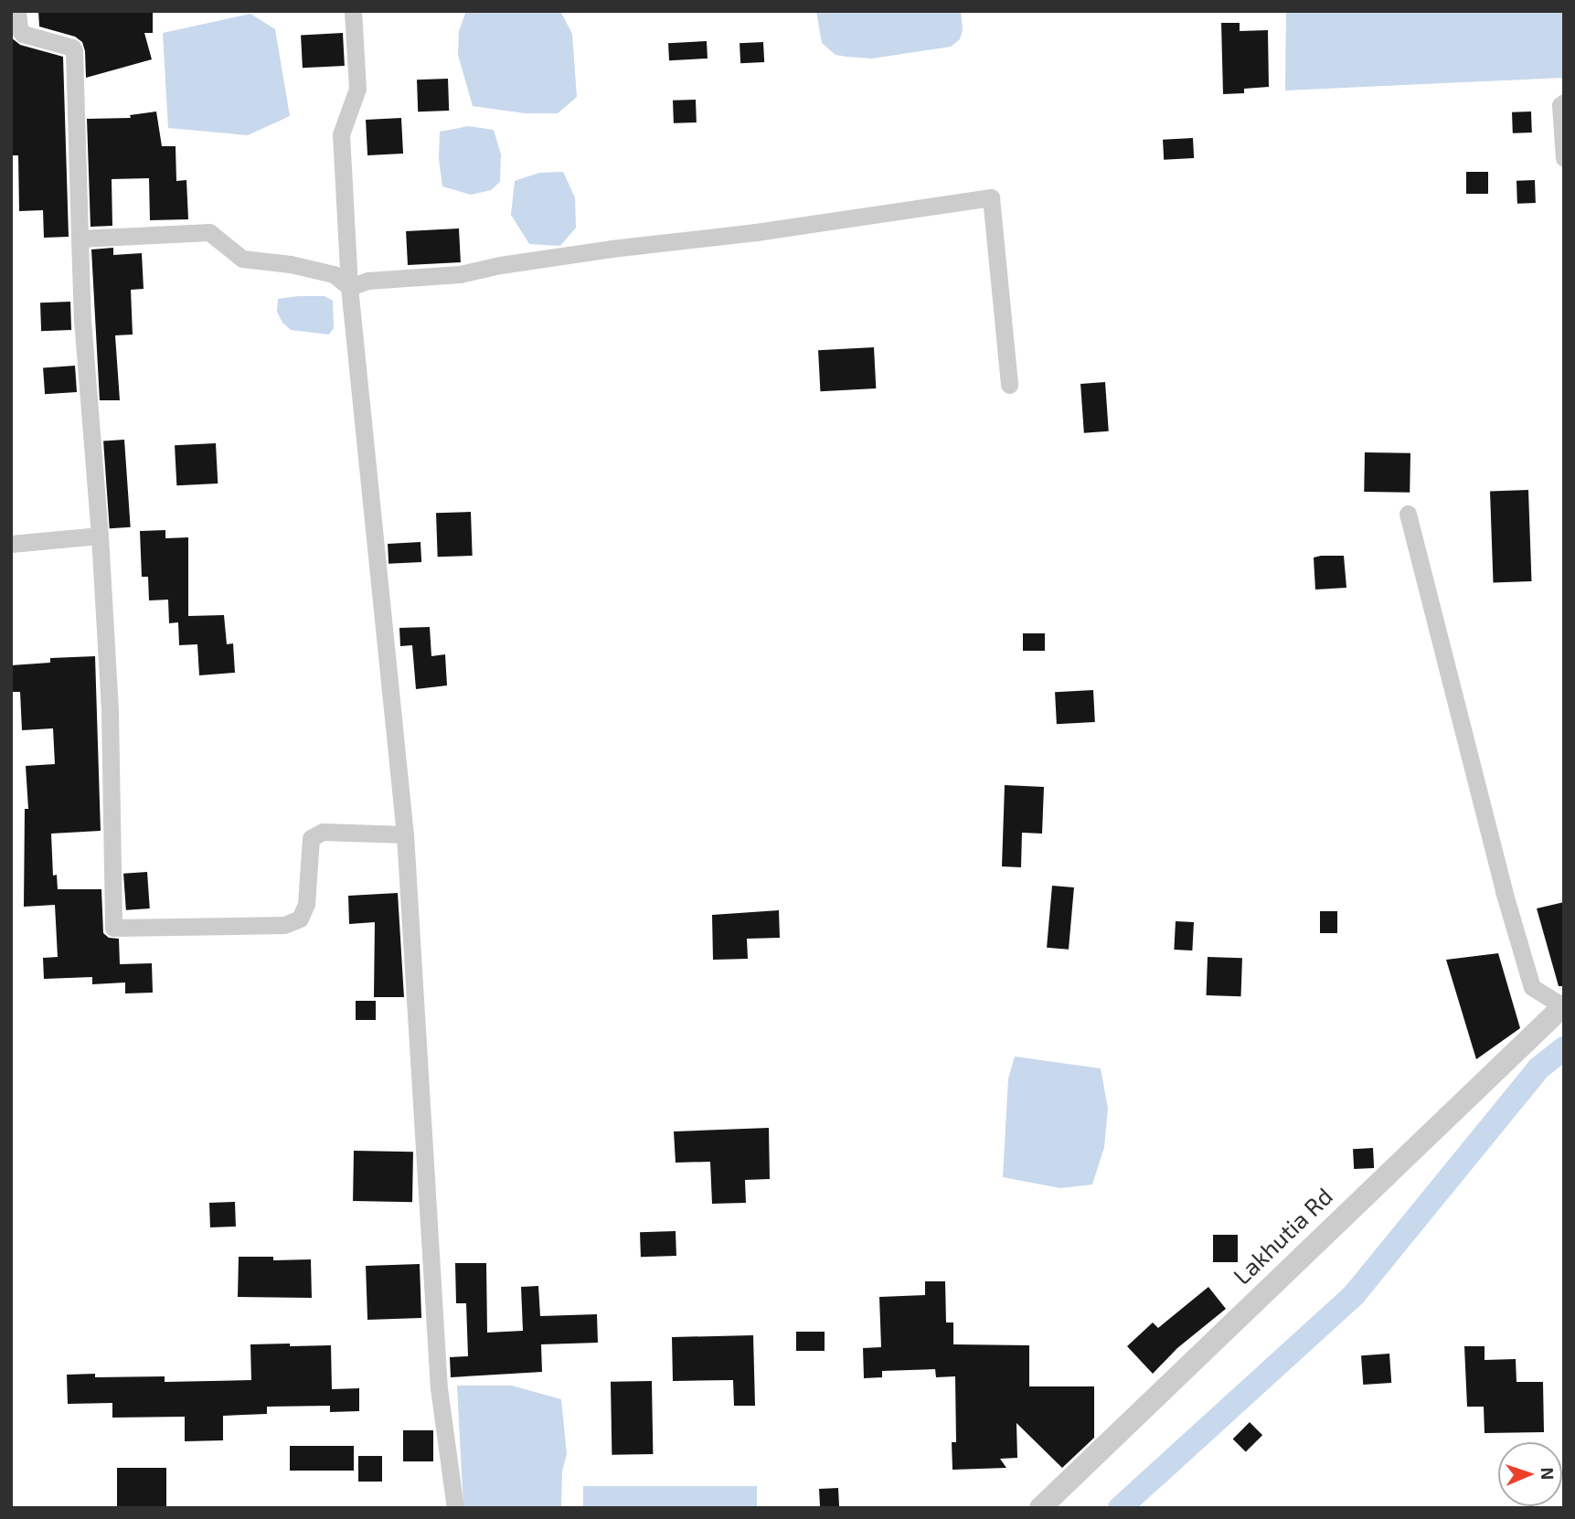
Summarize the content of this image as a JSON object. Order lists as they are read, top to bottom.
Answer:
{
  "streets": {
    "street": ["Lakhutia Rd"]
  },
  "north": "right"
}
